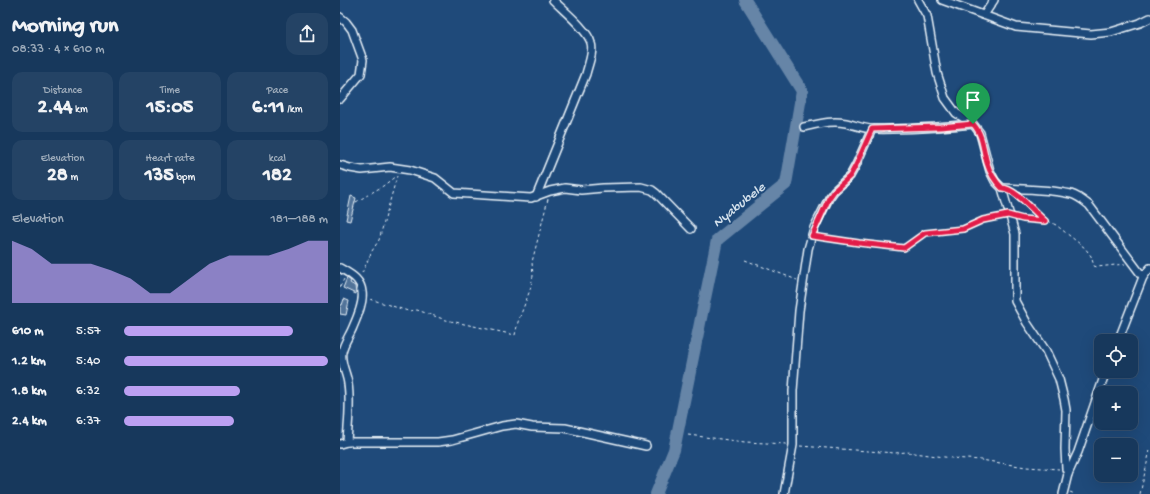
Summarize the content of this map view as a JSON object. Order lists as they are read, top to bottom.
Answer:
{
  "water": ["Nyabubele"],
  "page": {
    "heading": ["Morning run", "08:33 · 4 × 610 m"],
    "stats": [
      ["Distance", "2.44 km"],
      ["Time", "15:05"],
      ["Pace", "6:11 /km"],
      ["Elevation", "28 m"],
      ["Heart rate", "135 bpm"],
      ["kcal", "182"]
    ],
    "chart": ["Elevation", "181–188 m"],
    "list": [
      {
        "name": "610 m",
        "note": "5:57"
      },
      {
        "name": "1.2 km",
        "note": "5:40"
      },
      {
        "name": "1.8 km",
        "note": "6:32"
      },
      {
        "name": "2.4 km",
        "note": "6:37"
      }
    ],
    "map_buttons": ["+", "−"]
  }
}
